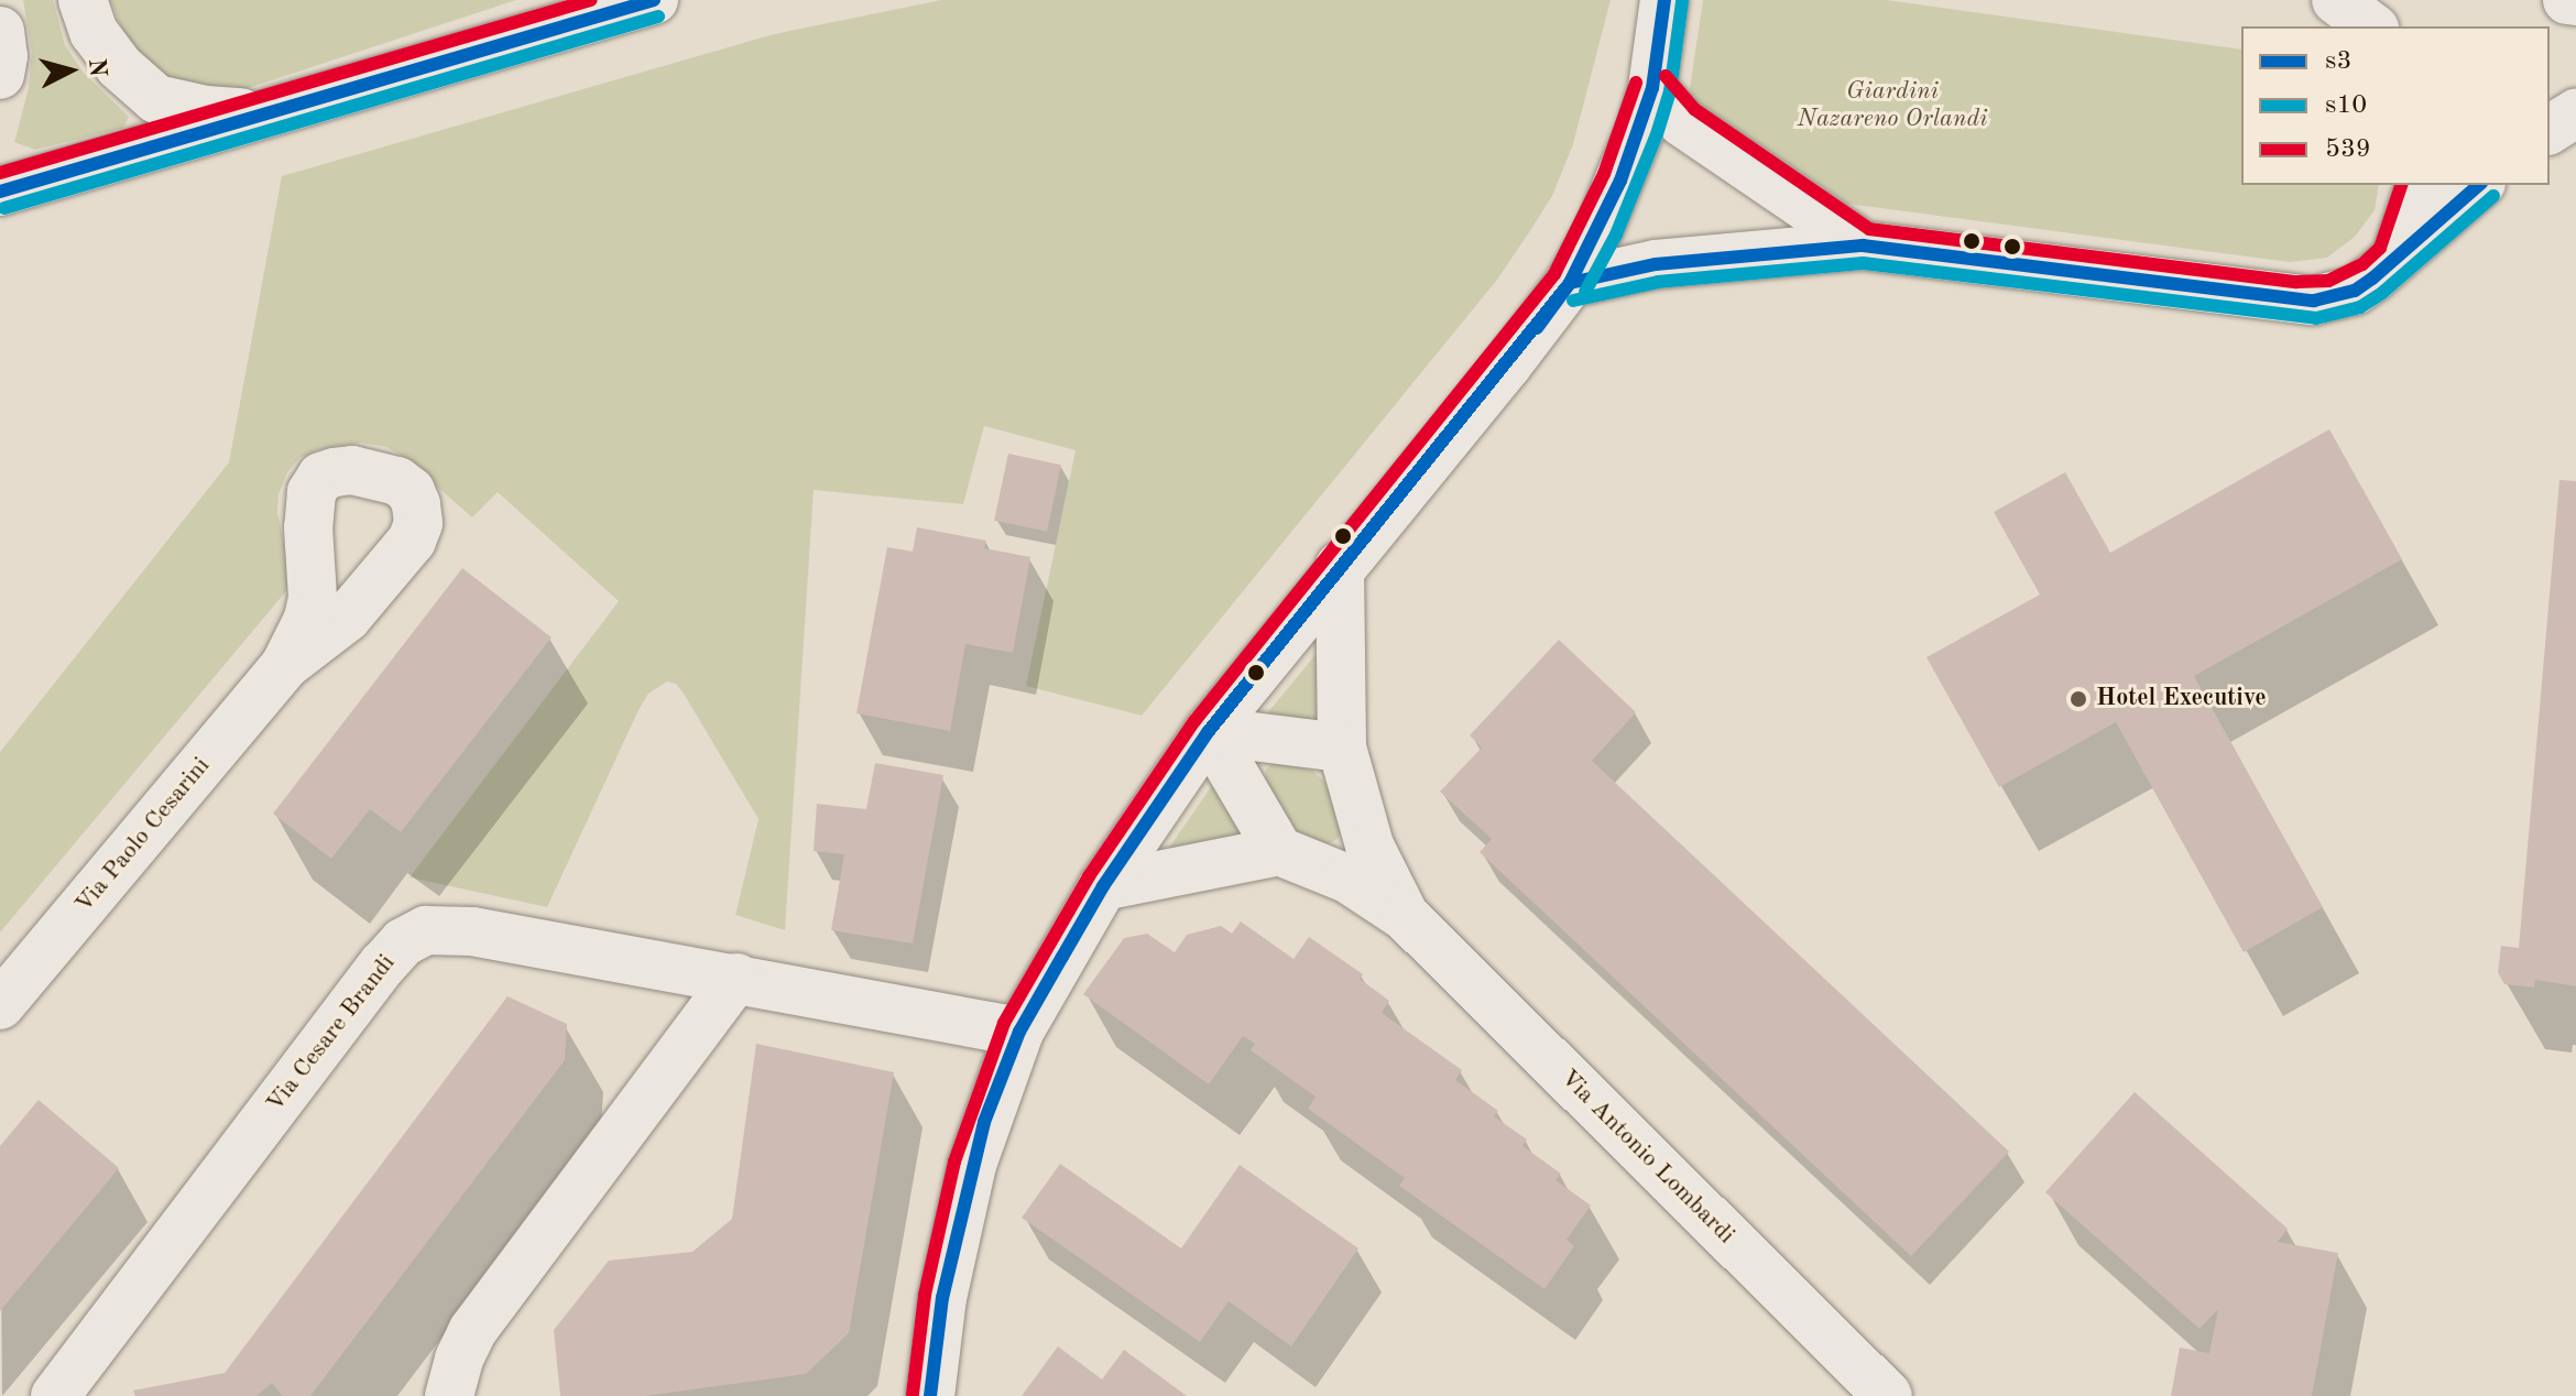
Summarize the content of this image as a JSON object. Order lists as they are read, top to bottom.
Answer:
{
  "streets": {
    "street": ["Via Paolo Cesarini", "Via Cesare Brandi", "Via Antonio Lombardi"]
  },
  "parks": ["Giardini Nazareno Orlandi"],
  "places": ["Hotel Executive"],
  "lines": ["transit line s3", "transit line 539", "transit line s10"],
  "legend": ["s3", "s10", "539"],
  "north": "right"
}
